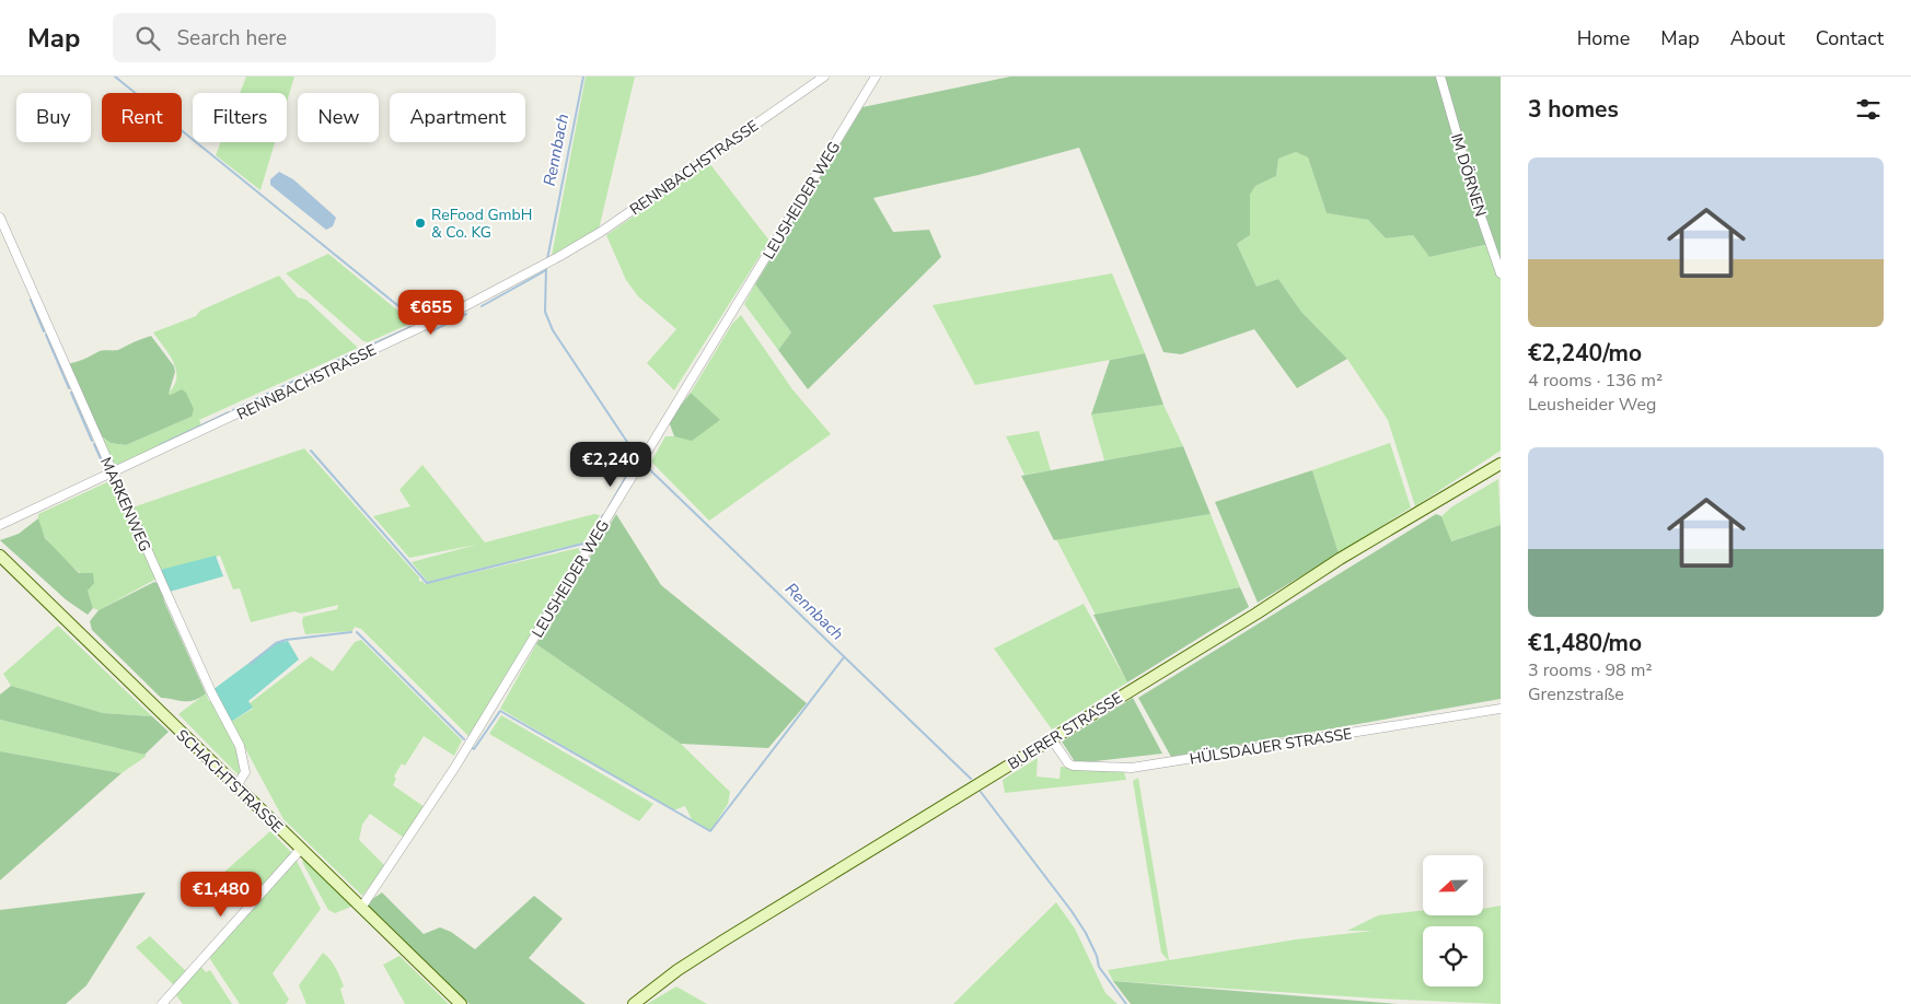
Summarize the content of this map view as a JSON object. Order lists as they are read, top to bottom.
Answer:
{
  "streets": {
    "main road": ["BUERER STRASSE", "SCHACHTSTRASSE"],
    "street": [
      "RENNBACHSTRASSE",
      "IM DÖRNEN",
      "LEUSHEIDER WEG",
      "MARKENWEG",
      "HÜLSDAUER STRASSE"
    ]
  },
  "crossings": [
    ["RENNBACHSTRASSE", "MARKENWEG"],
    ["LEUSHEIDER WEG", "SCHACHTSTRASSE"],
    ["MARKENWEG", "SCHACHTSTRASSE"],
    ["BUERER STRASSE", "HÜLSDAUER STRASSE"]
  ],
  "water": ["Rennbach"],
  "places": ["ReFood GmbH & Co. KG"],
  "north": "left",
  "page": {
    "header": "Map",
    "search": "Search here",
    "nav": [
      "Home",
      "Map",
      "About",
      "Contact"
    ],
    "heading": "3 homes",
    "chip": [
      "Buy",
      "Rent",
      "Filters",
      "New",
      "Apartment"
    ],
    "list": [
      {
        "name": "€2,240/mo",
        "note": "4 rooms · 136 m² · Leusheider Weg"
      },
      {
        "name": "€1,480/mo",
        "note": "3 rooms · 98 m² · Grenzstraße"
      }
    ],
    "price": ["€655", "€2,240", "€1,480"]
  }
}
